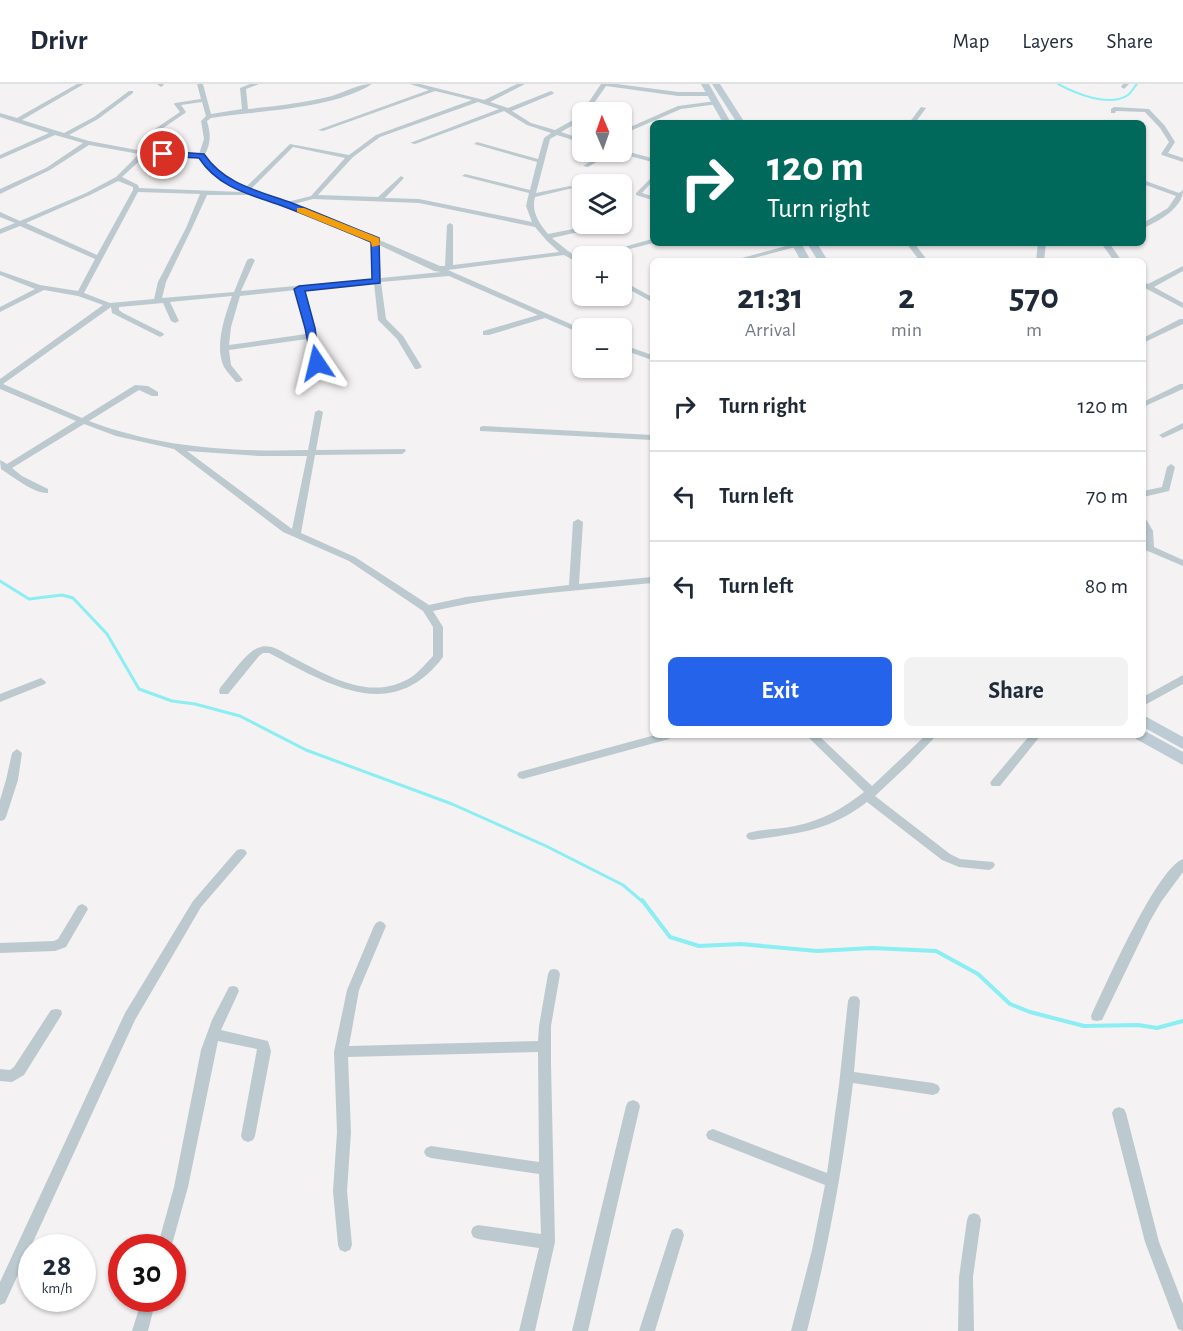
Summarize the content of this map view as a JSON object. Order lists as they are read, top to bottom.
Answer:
{
  "north": "top",
  "page": {
    "header": "Drivr",
    "nav": ["Map", "Layers", "Share"],
    "map_buttons": ["+", "−"],
    "turn": ["120 m", "Turn right"],
    "eta": [
      "21:31",
      "Arrival",
      "2",
      "min",
      "570",
      "m"
    ],
    "list": [
      {
        "name": "Turn right",
        "value": "120 m"
      },
      {
        "name": "Turn left",
        "value": "70 m"
      },
      {
        "name": "Turn left",
        "value": "80 m"
      }
    ],
    "buttons": ["Exit", "Share"],
    "speed": "28 km/h",
    "limit": "30"
  }
}
